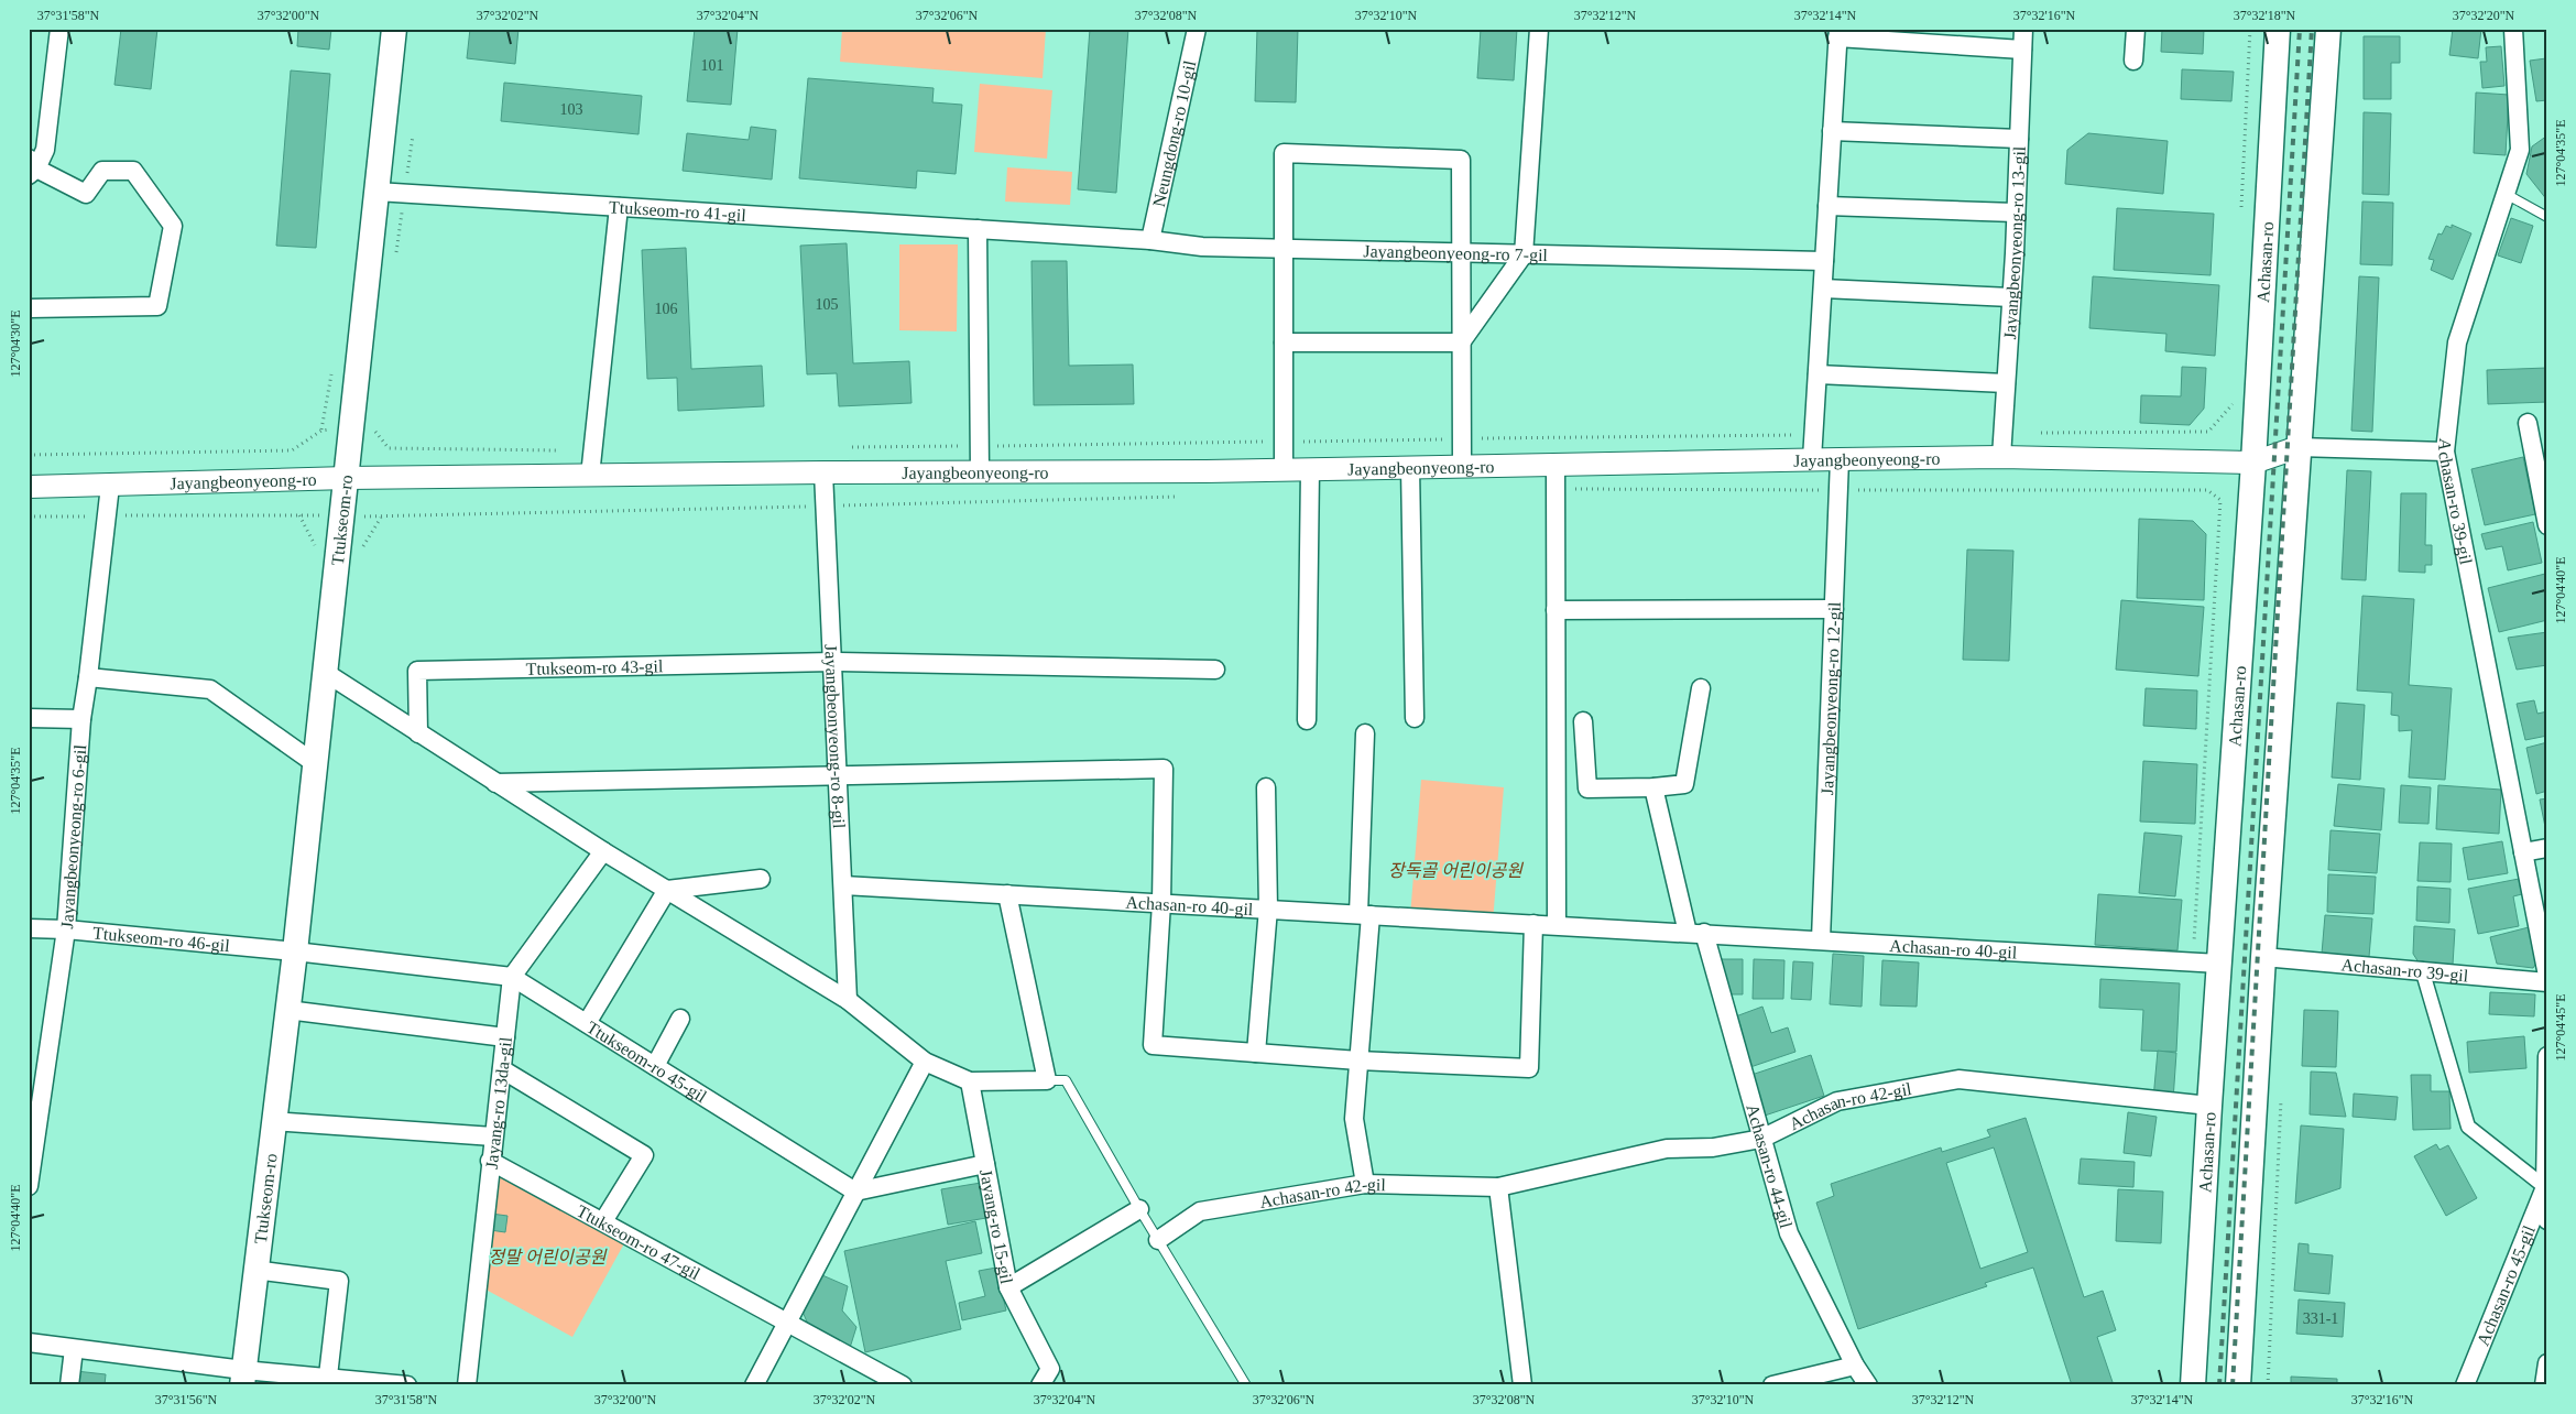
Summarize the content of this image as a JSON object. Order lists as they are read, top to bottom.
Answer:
{
  "streets": {
    "main road": ["Achasan-ro", "Ttukseom-ro"],
    "street": [
      "Neungdong-ro 10-gil",
      "Ttukseom-ro 41-gil",
      "Jayangbeonyeong-ro 13-gil",
      "Jayangbeonyeong-ro 7-gil",
      "Jayangbeonyeong-ro",
      "Achasan-ro 39-gil",
      "Ttukseom-ro 43-gil",
      "Jayangbeonyeong-ro 12-gil",
      "Jayangbeonyeong-ro 8-gil",
      "Jayangbeonyeong-ro 6-gil",
      "Achasan-ro 40-gil",
      "Ttukseom-ro 46-gil",
      "Ttukseom-ro 45-gil",
      "Jayang-ro 13da-gil",
      "Achasan-ro 42-gil",
      "Achasan-ro 44-gil",
      "Jayang-ro 15-gil",
      "Ttukseom-ro 47-gil",
      "Achasan-ro 45-gil"
    ]
  },
  "crossings": [
    ["Neungdong-ro 10-gil", "Ttukseom-ro 41-gil"],
    ["Neungdong-ro 10-gil", "Jayangbeonyeong-ro 7-gil"],
    ["Ttukseom-ro 41-gil", "Jayangbeonyeong-ro 7-gil"],
    ["Ttukseom-ro 41-gil", "Ttukseom-ro"],
    ["Jayangbeonyeong-ro 13-gil", "Jayangbeonyeong-ro"],
    ["Achasan-ro", "Jayangbeonyeong-ro"],
    ["Achasan-ro", "Achasan-ro 40-gil"],
    ["Achasan-ro", "Achasan-ro 42-gil"],
    ["Jayangbeonyeong-ro", "Ttukseom-ro"],
    ["Jayangbeonyeong-ro", "Jayangbeonyeong-ro 12-gil"],
    ["Jayangbeonyeong-ro", "Jayangbeonyeong-ro 8-gil"],
    ["Jayangbeonyeong-ro", "Jayangbeonyeong-ro 6-gil"],
    ["Ttukseom-ro", "Ttukseom-ro 46-gil"],
    ["Ttukseom-ro", "Ttukseom-ro 45-gil"],
    ["Ttukseom-ro 43-gil", "Jayangbeonyeong-ro 8-gil"],
    ["Jayangbeonyeong-ro 12-gil", "Achasan-ro 40-gil"],
    ["Jayangbeonyeong-ro 8-gil", "Achasan-ro 40-gil"],
    ["Jayangbeonyeong-ro 6-gil", "Ttukseom-ro 46-gil"],
    ["Achasan-ro 40-gil", "Achasan-ro 44-gil"],
    ["Ttukseom-ro 46-gil", "Ttukseom-ro 45-gil"],
    ["Ttukseom-ro 45-gil", "Jayang-ro 13da-gil"],
    ["Jayang-ro 13da-gil", "Ttukseom-ro 47-gil"],
    ["Achasan-ro 42-gil", "Achasan-ro 44-gil"]
  ],
  "parks": ["장독골 어린이공원", "정말 어린이공원"],
  "house_numbers": [
    "101",
    "103",
    "105",
    "106",
    "331-1"
  ],
  "coordinates": [
    "37°31'58\"N",
    "37°32'00\"N",
    "37°32'02\"N",
    "37°32'04\"N",
    "37°32'06\"N",
    "37°32'08\"N",
    "37°32'10\"N",
    "37°32'12\"N",
    "37°32'14\"N",
    "37°32'16\"N",
    "37°32'18\"N",
    "37°32'20\"N",
    "127°04'35\"E",
    "127°04'30\"E",
    "127°04'40\"E",
    "127°04'45\"E",
    "37°31'56\"N"
  ]
}
